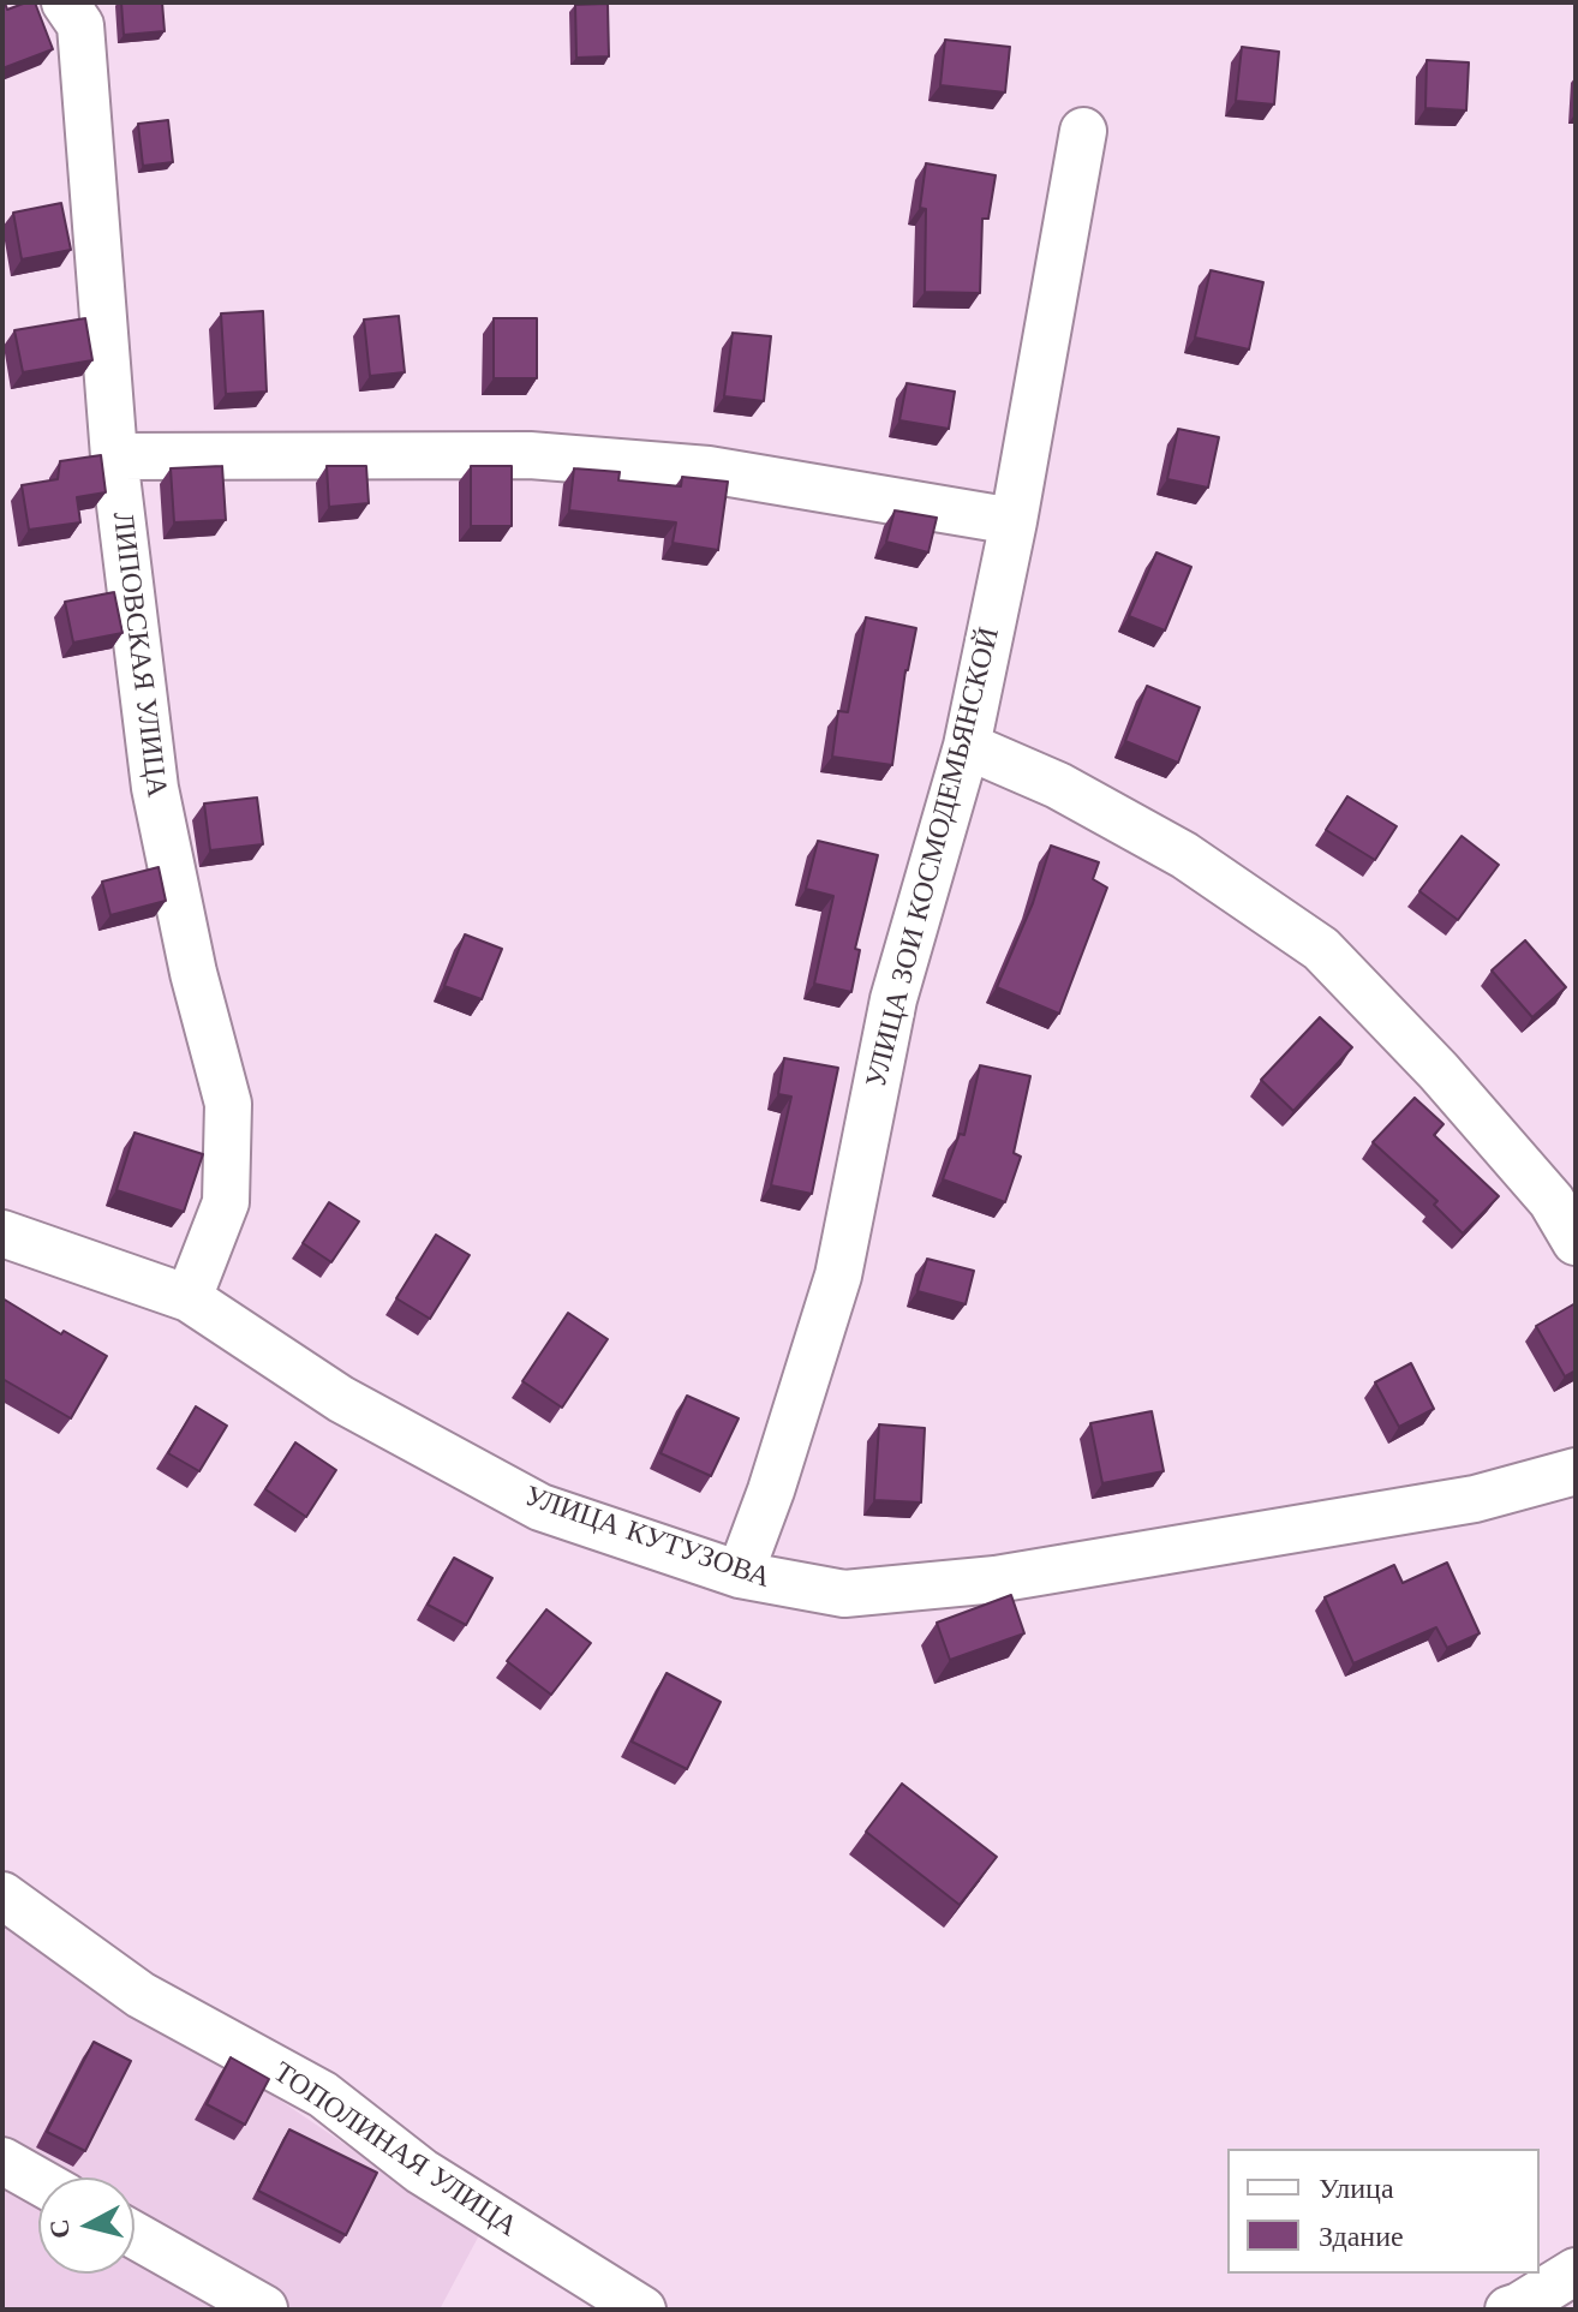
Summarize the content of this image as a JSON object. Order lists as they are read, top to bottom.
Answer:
{
  "streets": {
    "street": [
      "ЛИПОВСКАЯ УЛИЦА",
      "УЛИЦА ЗОИ КОСМОДЕМЬЯНСКОЙ",
      "УЛИЦА КУТУЗОВА",
      "ТОПОЛИНАЯ УЛИЦА"
    ]
  },
  "crossings": [
    ["ЛИПОВСКАЯ УЛИЦА", "УЛИЦА КУТУЗОВА"],
    ["УЛИЦА ЗОИ КОСМОДЕМЬЯНСКОЙ", "УЛИЦА КУТУЗОВА"]
  ],
  "legend": ["Улица", "Здание"],
  "north": "left"
}
